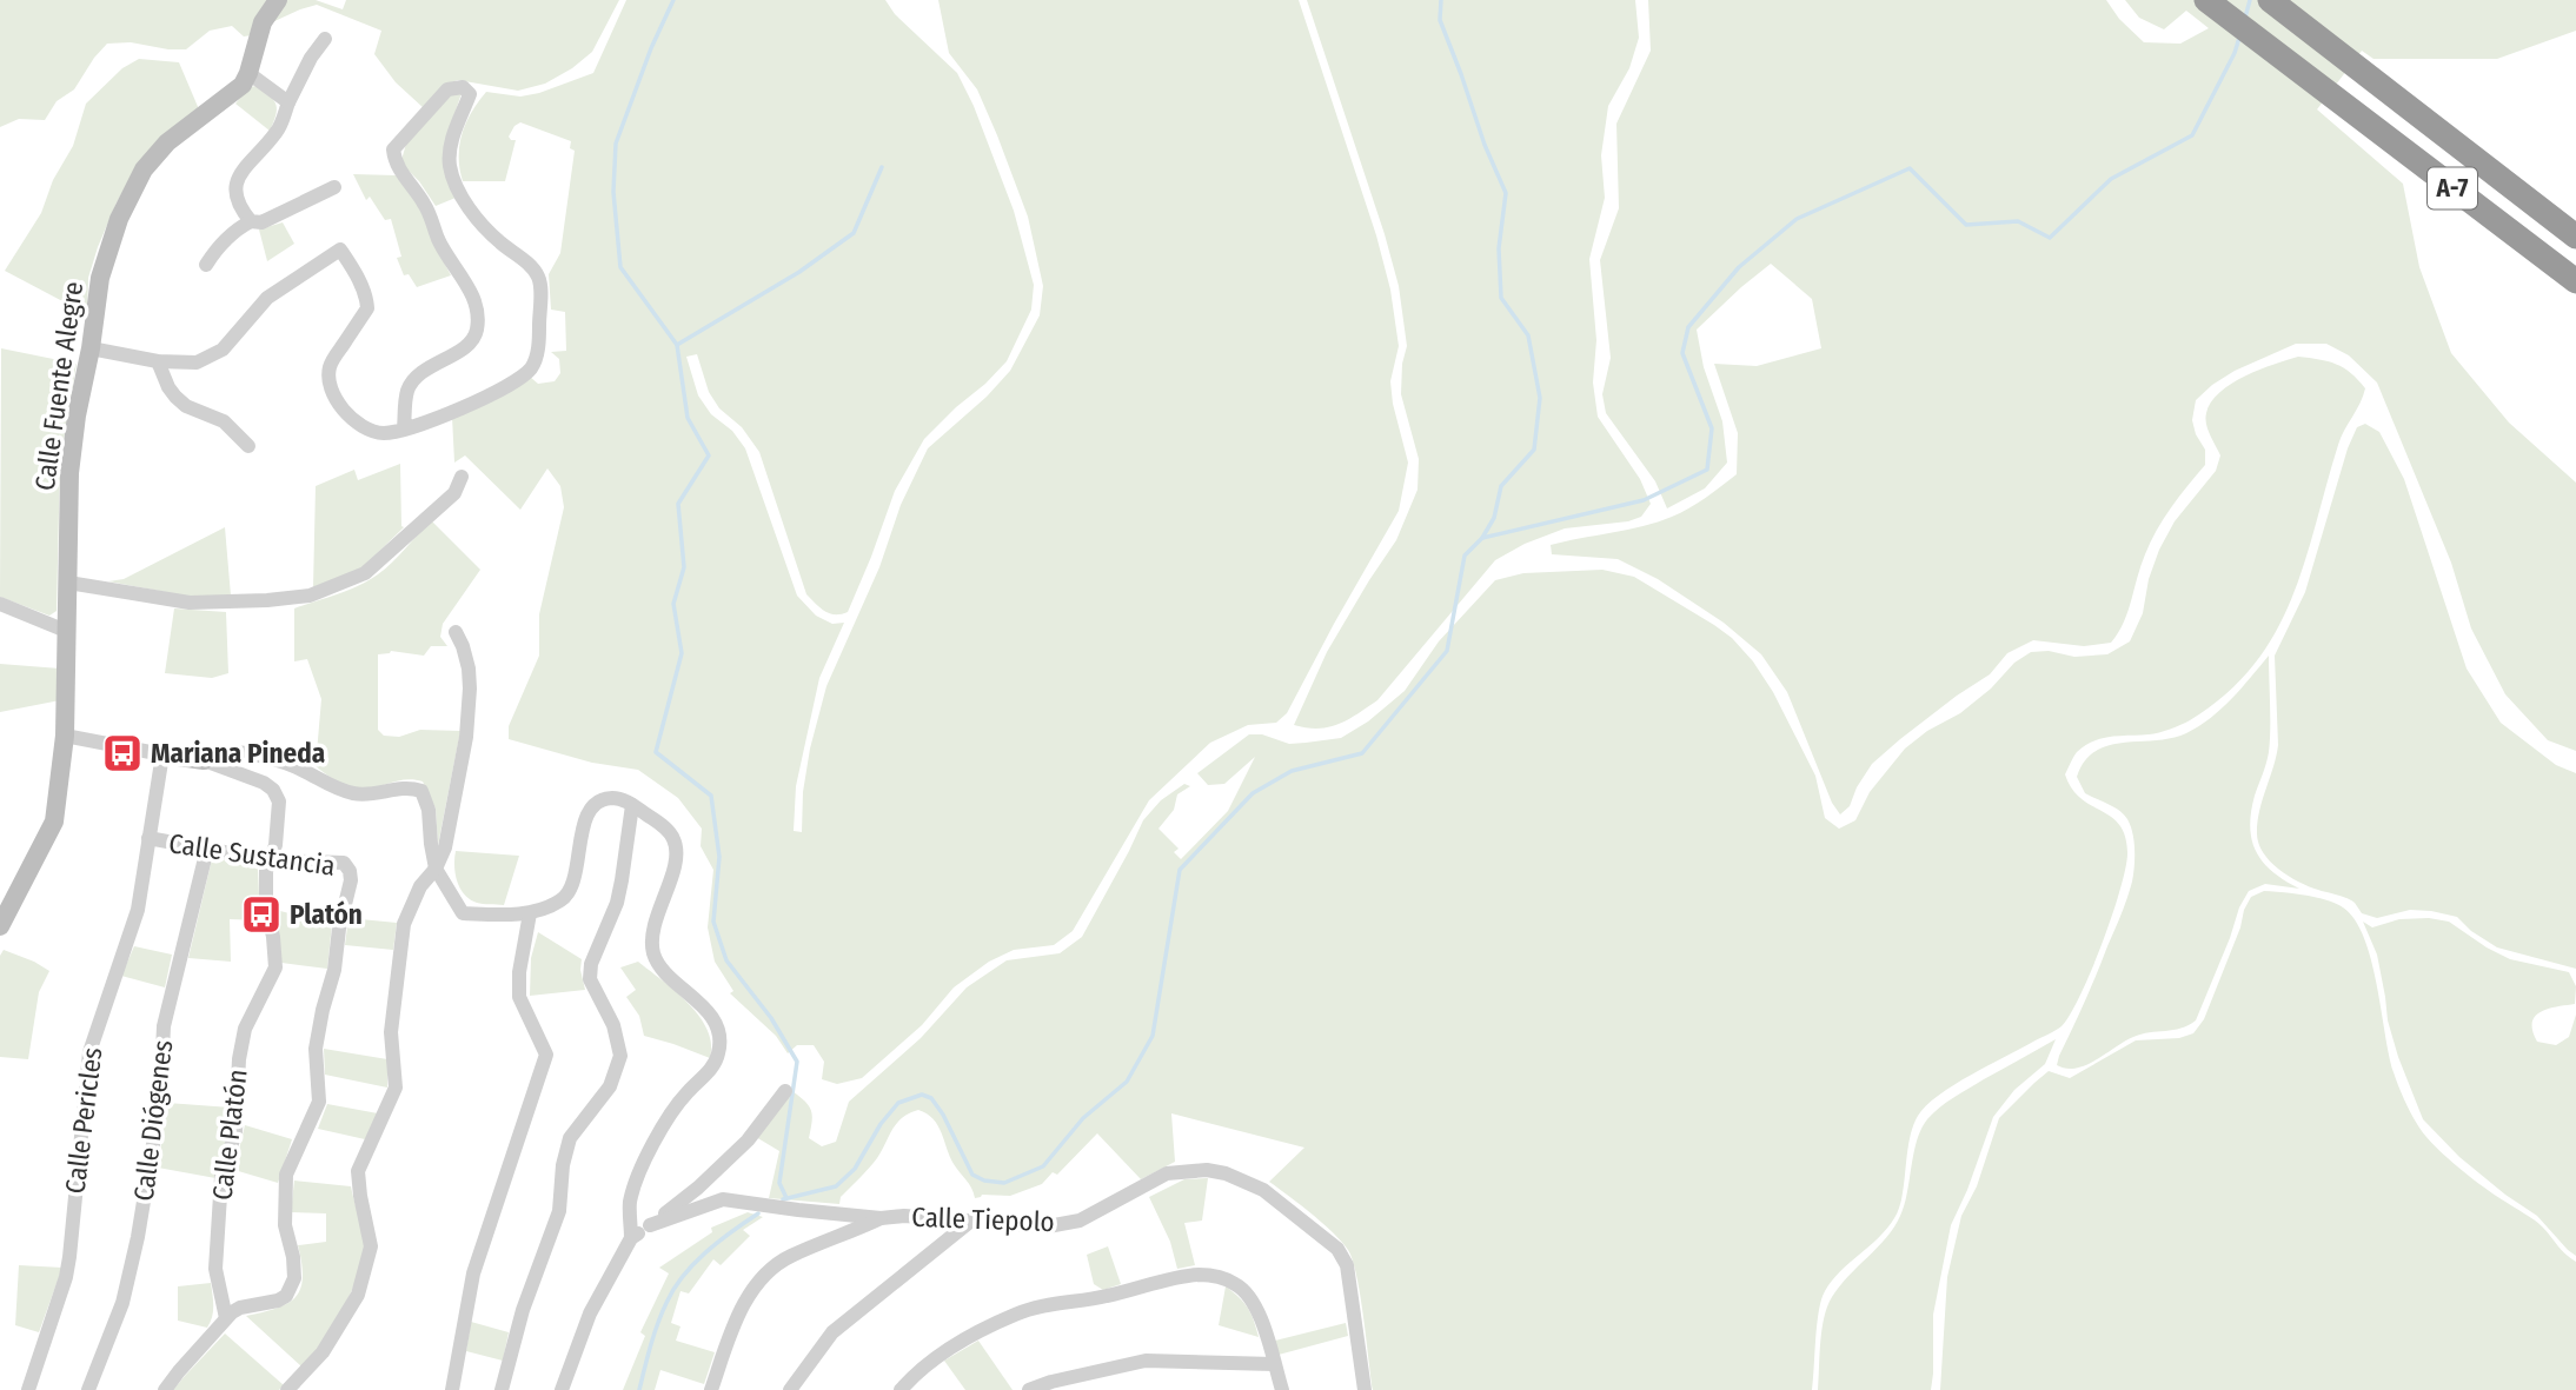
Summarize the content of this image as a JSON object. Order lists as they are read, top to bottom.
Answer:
{
  "streets": {
    "highway": ["A-7"],
    "street": [
      "Calle Fuente Alegre",
      "Calle Sustancia",
      "Calle Pericles",
      "Calle Diógenes",
      "Calle Platón",
      "Calle Tiepolo"
    ]
  },
  "crossings": [
    ["Calle Sustancia", "Calle Pericles"],
    ["Calle Sustancia", "Calle Diógenes"],
    ["Calle Sustancia", "Calle Platón"]
  ],
  "places": {
    "bus stop": ["Mariana Pineda", "Platón"]
  }
}
